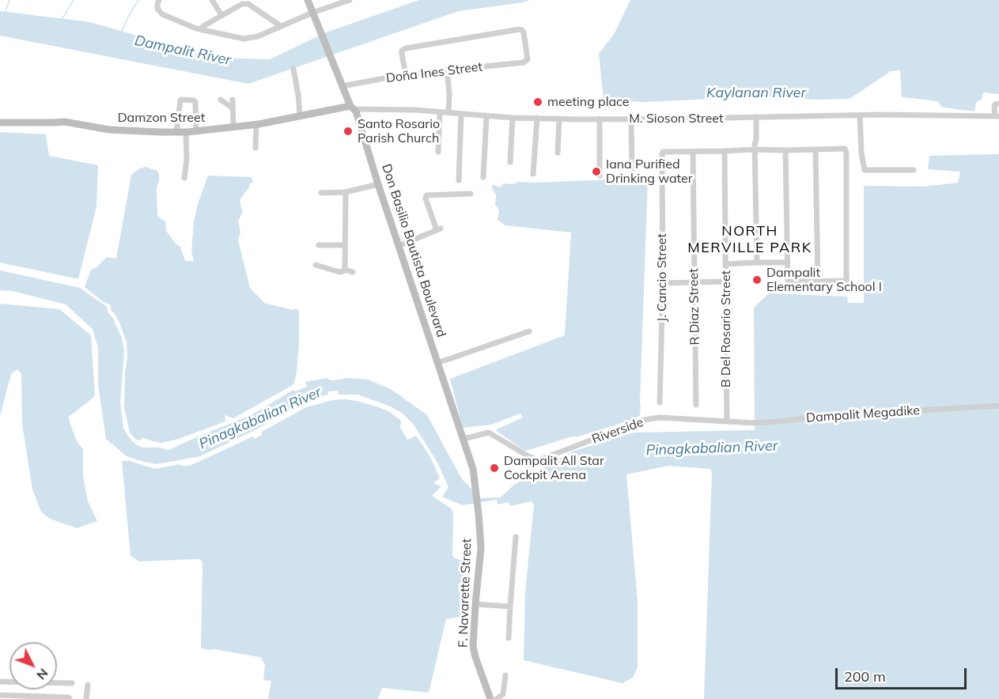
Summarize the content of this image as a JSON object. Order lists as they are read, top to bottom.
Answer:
{
  "streets": {
    "main road": ["Damzon Street", "Don Basilio Bautista Boulevard", "F. Navarette Street"],
    "street": [
      "Doña Ines Street",
      "M. Sioson Street",
      "J. Cancio Street",
      "R Diaz Street",
      "B Del Rosario Street",
      "Dampalit Megadike",
      "Riverside"
    ]
  },
  "crossings": [
    ["Doña Ines Street", "Don Basilio Bautista Boulevard"],
    ["Damzon Street", "M. Sioson Street"],
    ["Damzon Street", "Don Basilio Bautista Boulevard"],
    ["M. Sioson Street", "Don Basilio Bautista Boulevard"],
    ["Don Basilio Bautista Boulevard", "Riverside"],
    ["Don Basilio Bautista Boulevard", "F. Navarette Street"],
    ["J. Cancio Street", "R Diaz Street"],
    ["B Del Rosario Street", "Dampalit Megadike"],
    ["B Del Rosario Street", "Riverside"],
    ["Dampalit Megadike", "Riverside"]
  ],
  "districts": ["NORTH MERVILLE PARK"],
  "water": ["Dampalit River", "Kaylanan River", "Pinagkabalian River"],
  "places": [
    "meeting place",
    "Santo Rosario Parish Church",
    "Iana Purified Drinking water",
    "Dampalit Elementary School I",
    "Dampalit All Star Cockpit Arena"
  ],
  "scale_bar": "200 m",
  "north": "bottom right"
}
